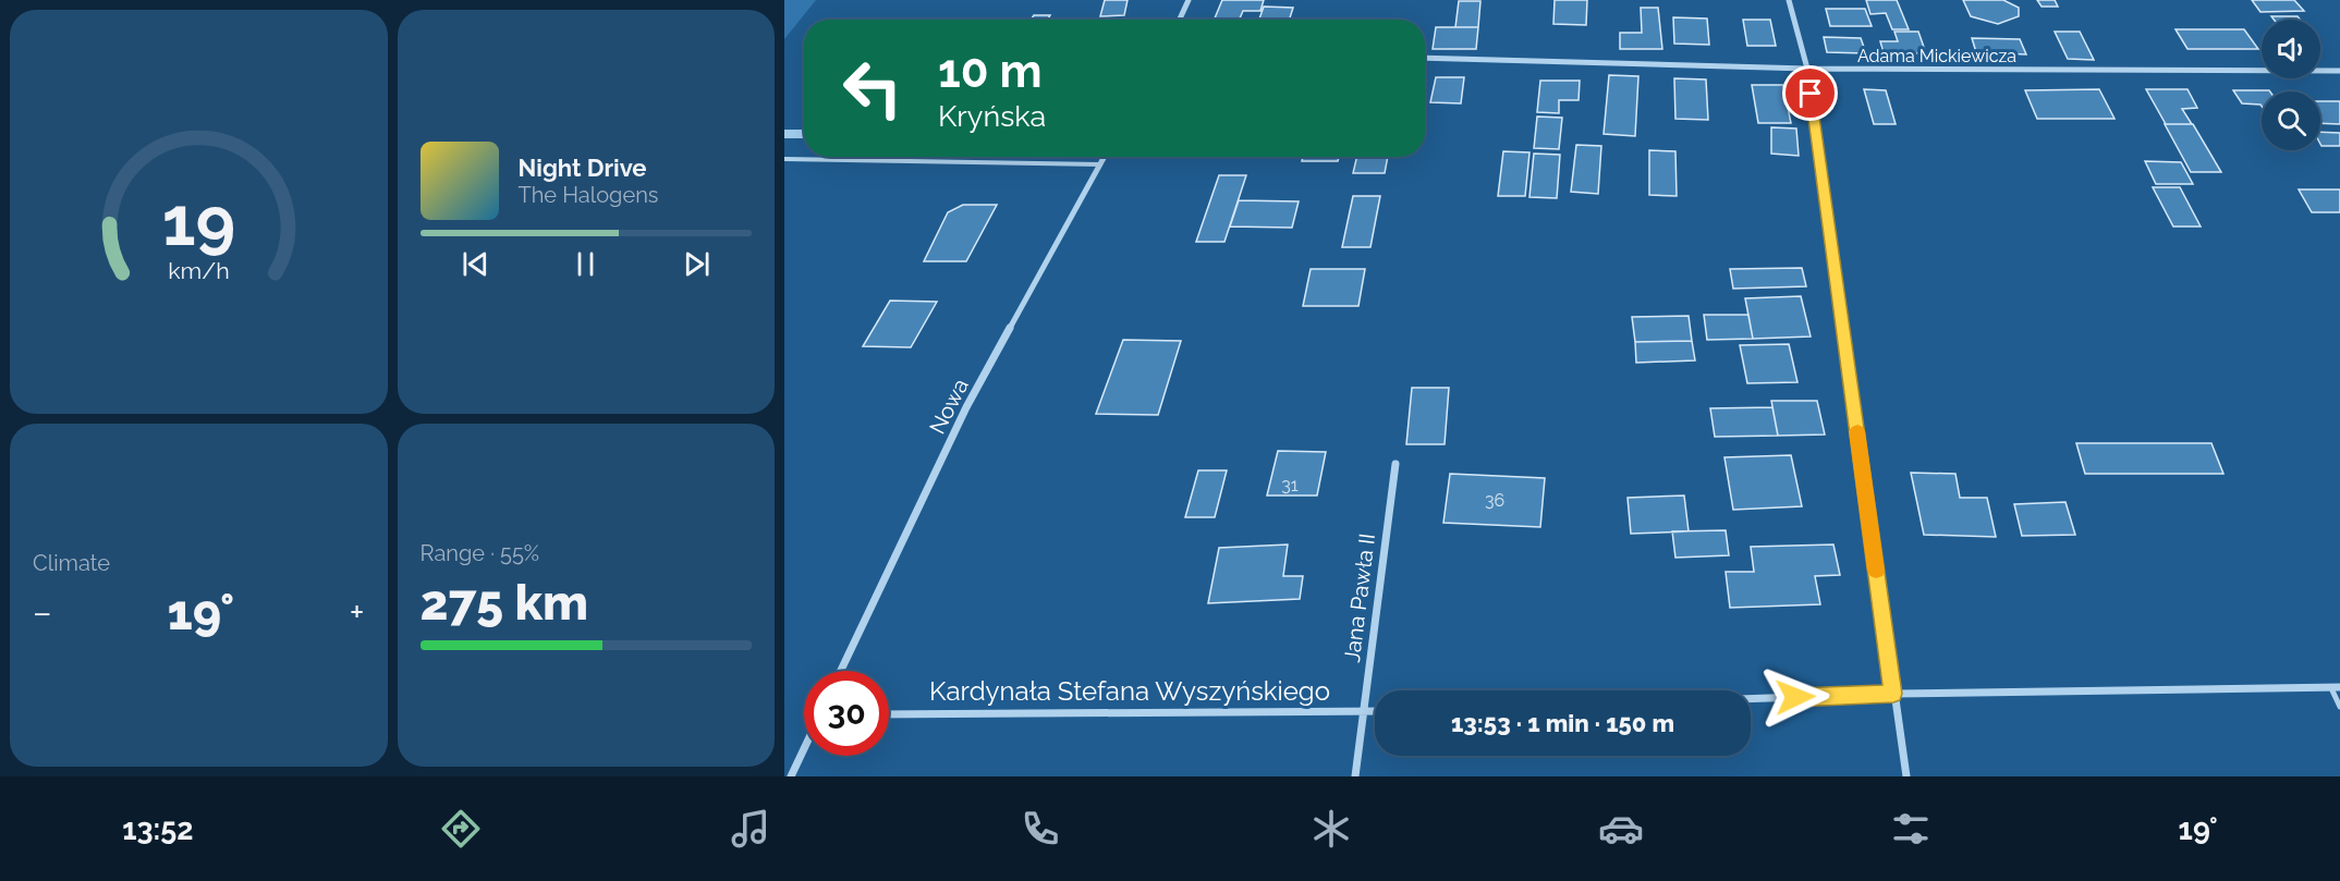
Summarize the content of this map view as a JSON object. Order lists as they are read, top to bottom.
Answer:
{
  "streets": {
    "street": [
      "Adama Mickiewicza",
      "Nowa",
      "Jana Pawła II",
      "Kardynała Stefana Wyszyńskiego"
    ]
  },
  "crossings": [
    ["Jana Pawła II", "Kardynała Stefana Wyszyńskiego"]
  ],
  "house_numbers": ["31", "36"],
  "page": {
    "turn": ["10 m", "Kryńska"],
    "song": ["Night Drive", "The Halogens"],
    "tile": [
      "Climate",
      ["Range · 55%", "275 km"]
    ],
    "heat": ["−", "19°", "+"],
    "limit": "30",
    "trip": "13:53 · 1 min · 150 m",
    "tabs": ["13:52", "19°"],
    "gauge": ["19", "km/h"]
  }
}
